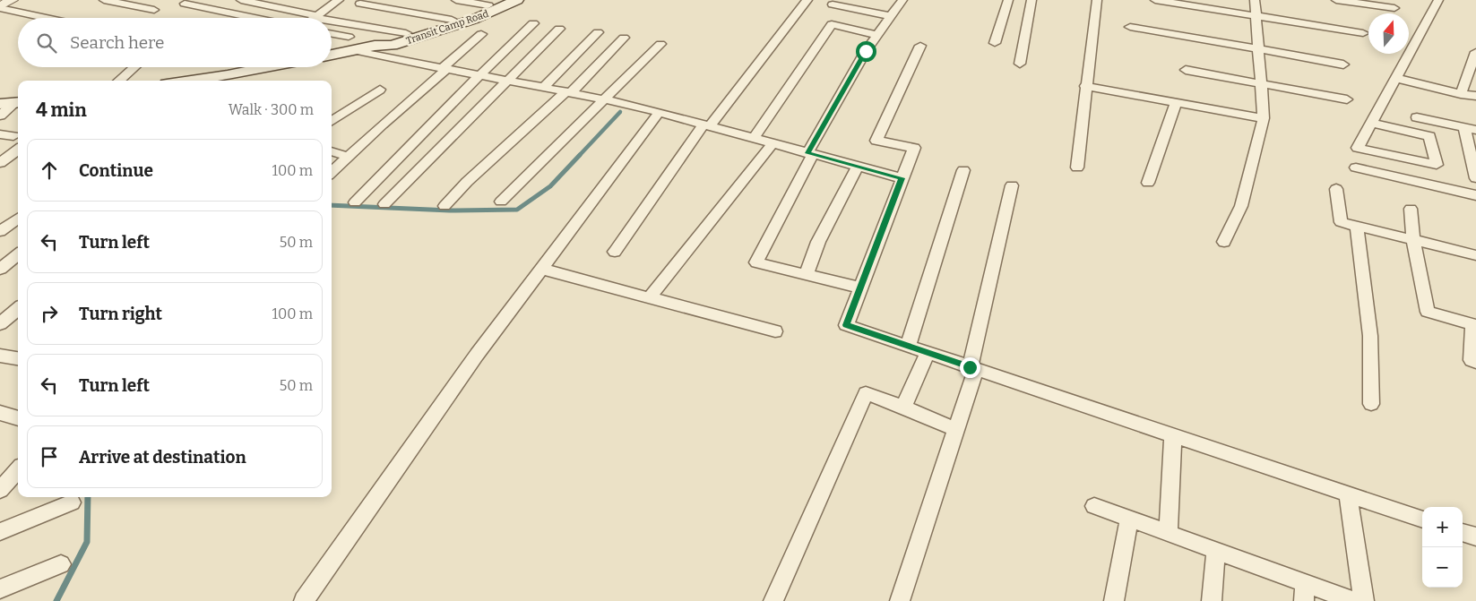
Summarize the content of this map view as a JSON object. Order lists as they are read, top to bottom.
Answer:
{
  "streets": {
    "main road": ["Transit Camp Road"]
  },
  "north": "top",
  "page": {
    "search": "Search here",
    "heading": ["4 min", "Walk · 300 m"],
    "list": [
      ["Continue", "100 m"],
      ["Turn left", "50 m"],
      ["Turn right", "100 m"],
      ["Turn left", "50 m"],
      "Arrive at destination"
    ],
    "map_buttons": ["+", "−"]
  }
}
